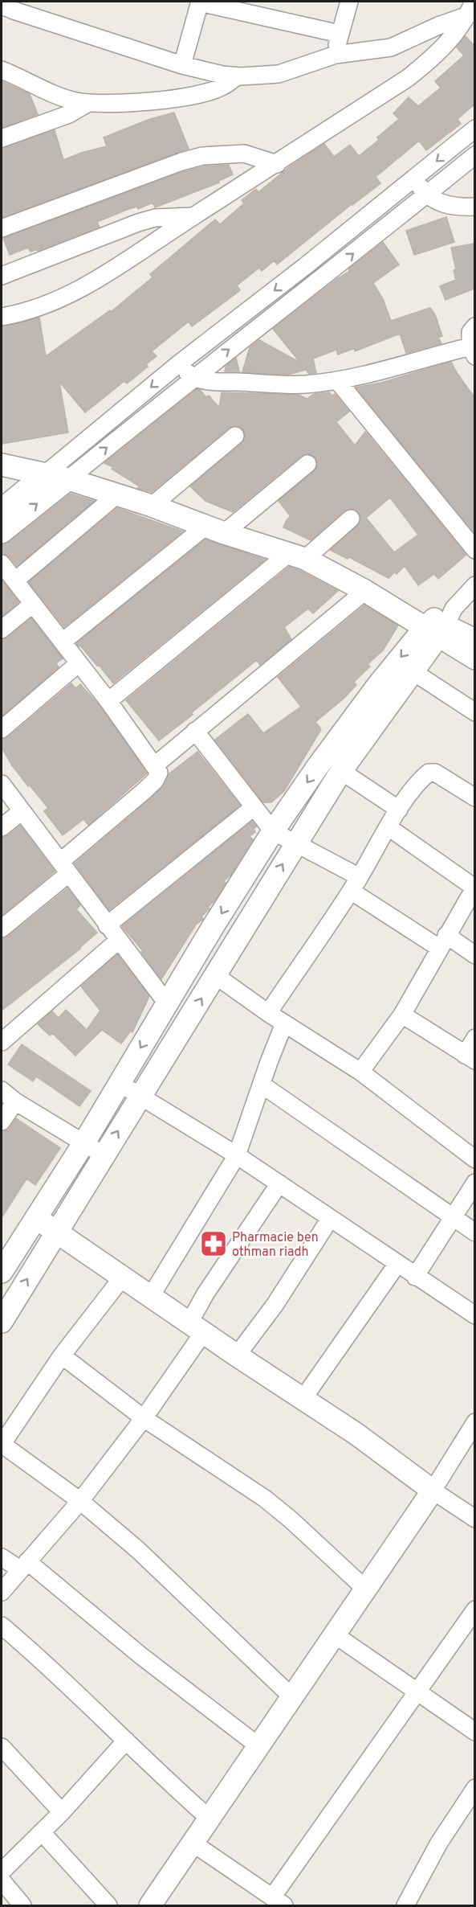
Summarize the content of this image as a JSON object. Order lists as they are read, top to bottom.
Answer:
{
  "places": {
    "pharmacy": ["Pharmacie ben othman riadh"]
  }
}
